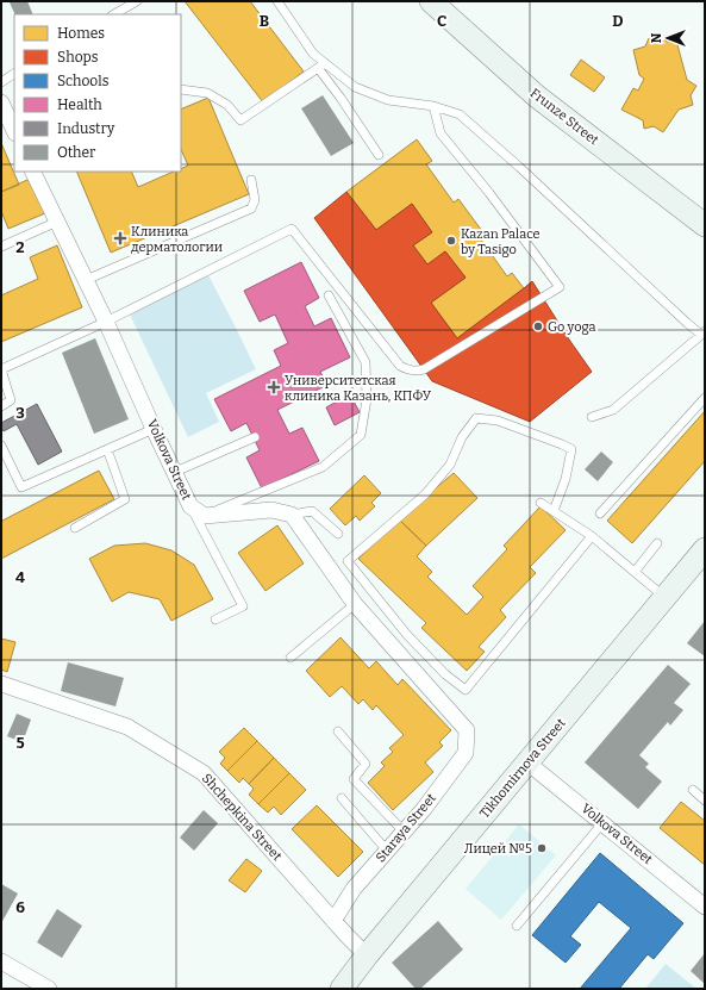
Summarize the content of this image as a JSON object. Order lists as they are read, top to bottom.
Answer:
{
  "streets": {
    "main road": ["Frunze Street", "Tikhomirnova Street"],
    "street": ["Volkova Street", "Shchepkina Street", "Staraya Street"]
  },
  "crossings": [
    ["Volkova Street", "Tikhomirnova Street"],
    ["Tikhomirnova Street", "Shchepkina Street"],
    ["Shchepkina Street", "Staraya Street"]
  ],
  "places": {
    "health": ["Клиника дерматологии", "Университетская клиника Казань, КПФУ"],
    "other": ["Kazan Palace by Tasigo", "Go yoga", "Лицей №5"]
  },
  "legend": [
    "Homes",
    "Shops",
    "Schools",
    "Health",
    "Industry",
    "Other"
  ],
  "north": "left",
  "grid": {
    "columns": ["B", "C", "D"],
    "rows": [
      "2",
      "3",
      "4",
      "5",
      "6"
    ]
  }
}
